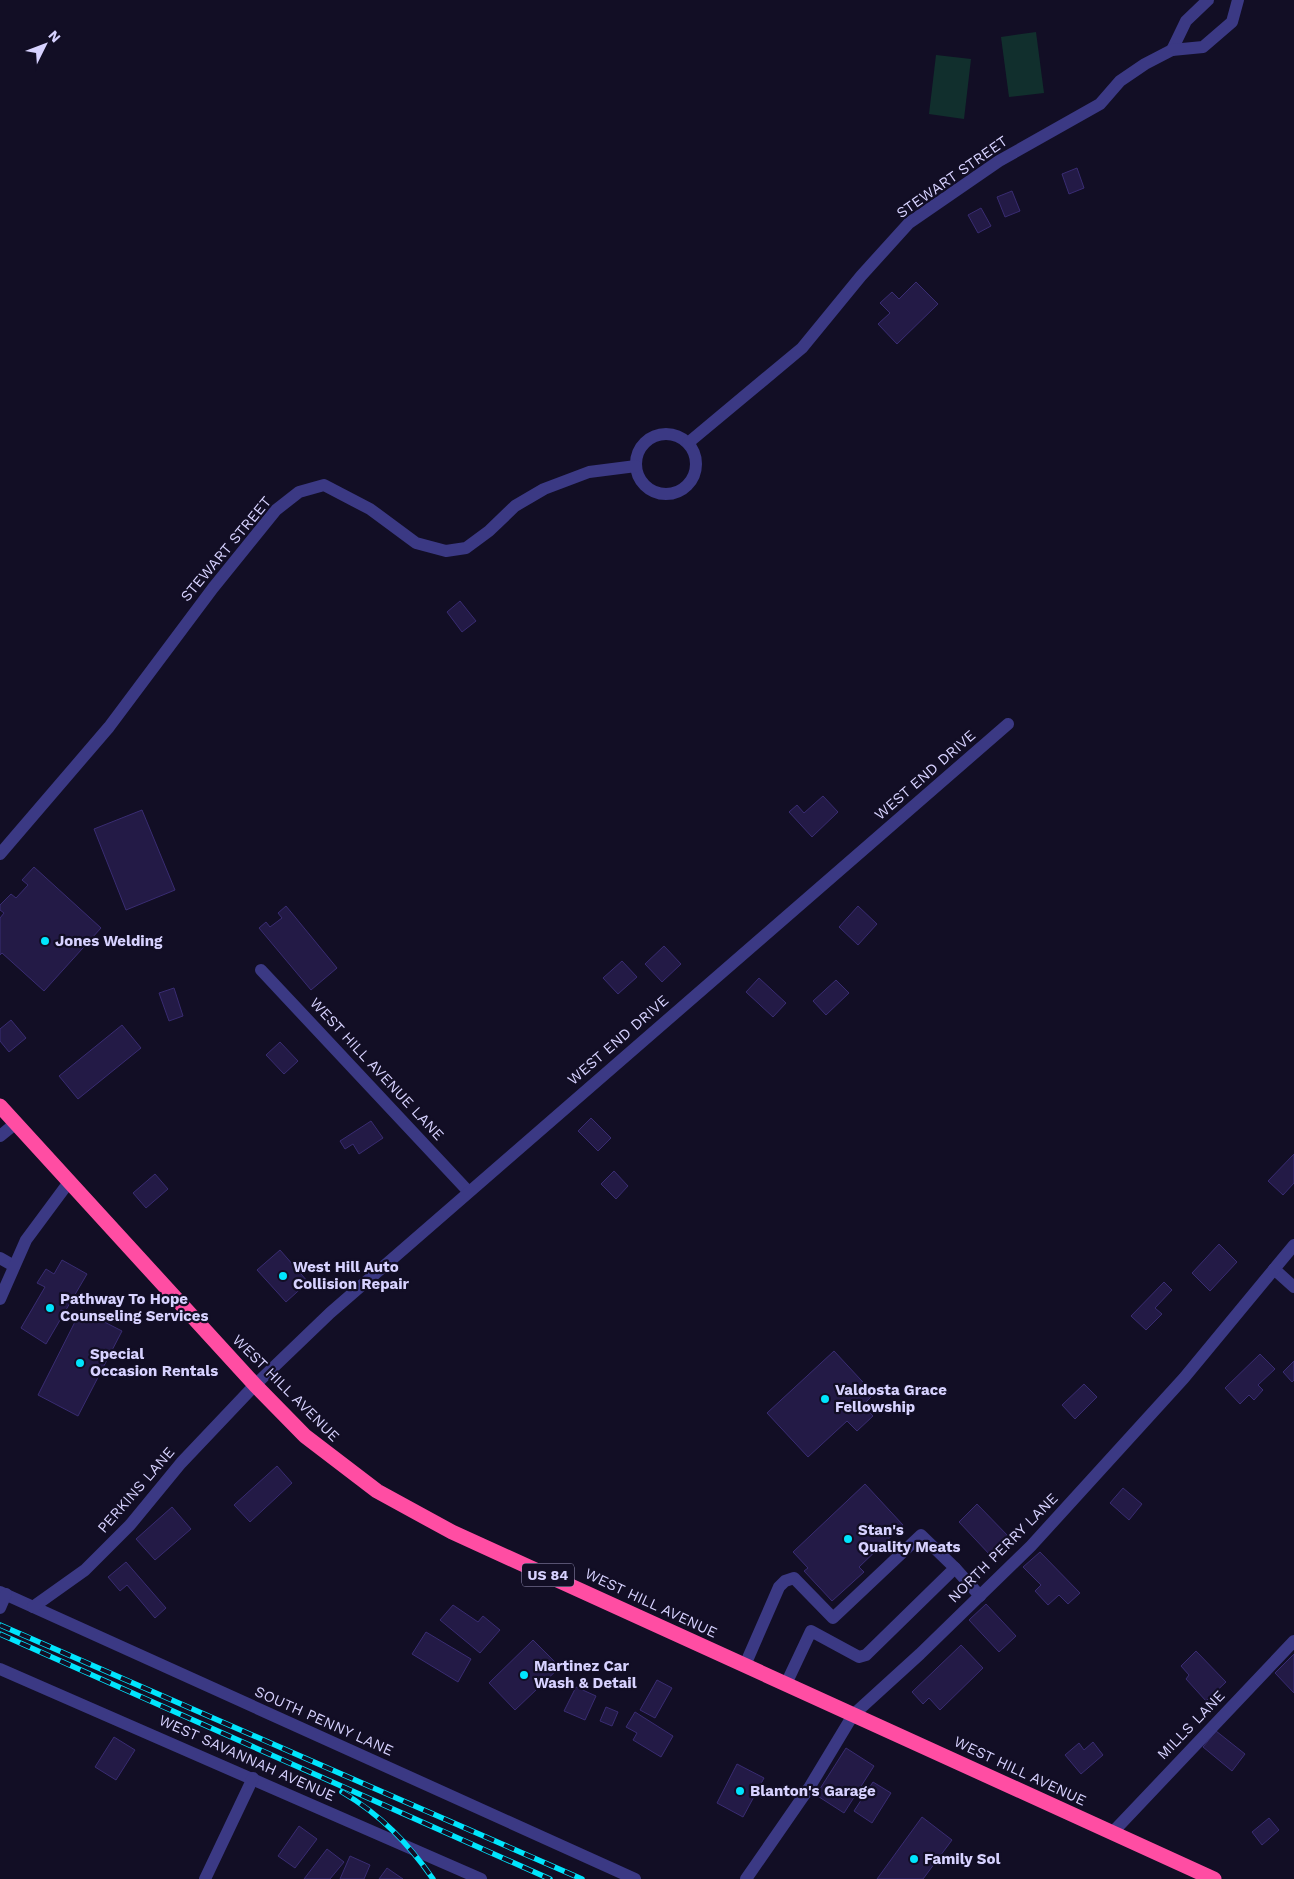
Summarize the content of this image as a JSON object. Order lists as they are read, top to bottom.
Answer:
{
  "streets": {
    "highway": ["WEST HILL AVENUE", "US 84"],
    "street": [
      "STEWART STREET",
      "WEST END DRIVE",
      "WEST HILL AVENUE LANE",
      "PERKINS LANE",
      "NORTH PERRY LANE",
      "SOUTH PENNY LANE",
      "MILLS LANE",
      "WEST SAVANNAH AVENUE"
    ]
  },
  "crossings": [
    ["WEST END DRIVE", "WEST HILL AVENUE LANE"],
    ["WEST END DRIVE", "WEST HILL AVENUE"],
    ["WEST END DRIVE", "PERKINS LANE"],
    ["WEST HILL AVENUE", "PERKINS LANE"],
    ["WEST HILL AVENUE", "NORTH PERRY LANE"],
    ["WEST HILL AVENUE", "MILLS LANE"],
    ["PERKINS LANE", "SOUTH PENNY LANE"]
  ],
  "places": [
    "Jones Welding",
    "West Hill Auto Collision Repair",
    "Pathway To Hope Counseling Services",
    "Special Occasion Rentals",
    "Valdosta Grace Fellowship",
    "Stan's Quality Meats",
    "Martinez Car Wash & Detail",
    "Blanton's Garage",
    "Family Sol"
  ],
  "north": "top right"
}
